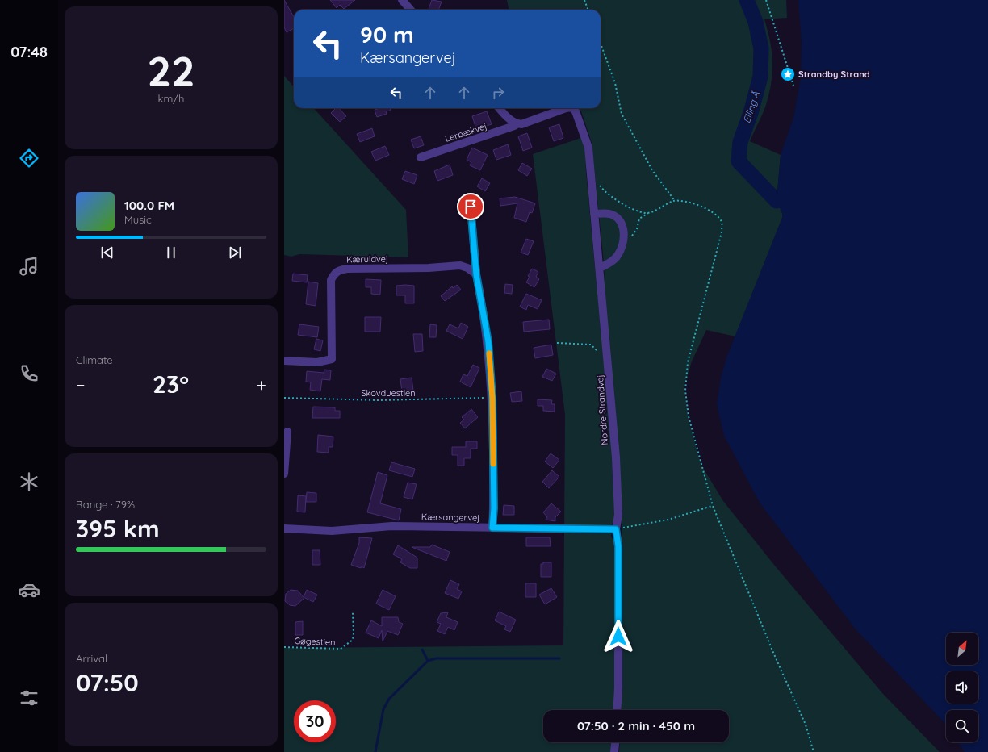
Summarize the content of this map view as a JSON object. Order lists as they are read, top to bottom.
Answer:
{
  "streets": {
    "street": [
      "Lerbækvej",
      "Kæruldvej",
      "Nordre Strandvej",
      "Kærsangervej"
    ],
    "path": ["Skovduestien", "Gøgestien"]
  },
  "crossings": [
    ["Lerbækvej", "Nordre Strandvej"],
    ["Nordre Strandvej", "Kærsangervej"]
  ],
  "water": ["Elling Å"],
  "places": {
    "place": ["Strandby Strand"]
  },
  "north": "top right",
  "page": {
    "tabs": "07:48",
    "tile": [
      ["22", "km/h"],
      "Climate",
      ["Range · 79%", "395 km"],
      ["Arrival", "07:50"]
    ],
    "turn": ["90 m", "Kærsangervej"],
    "song": ["100.0 FM", "Music"],
    "heat": ["−", "23°", "+"],
    "limit": "30",
    "trip": "07:50 · 2 min · 450 m"
  }
}
